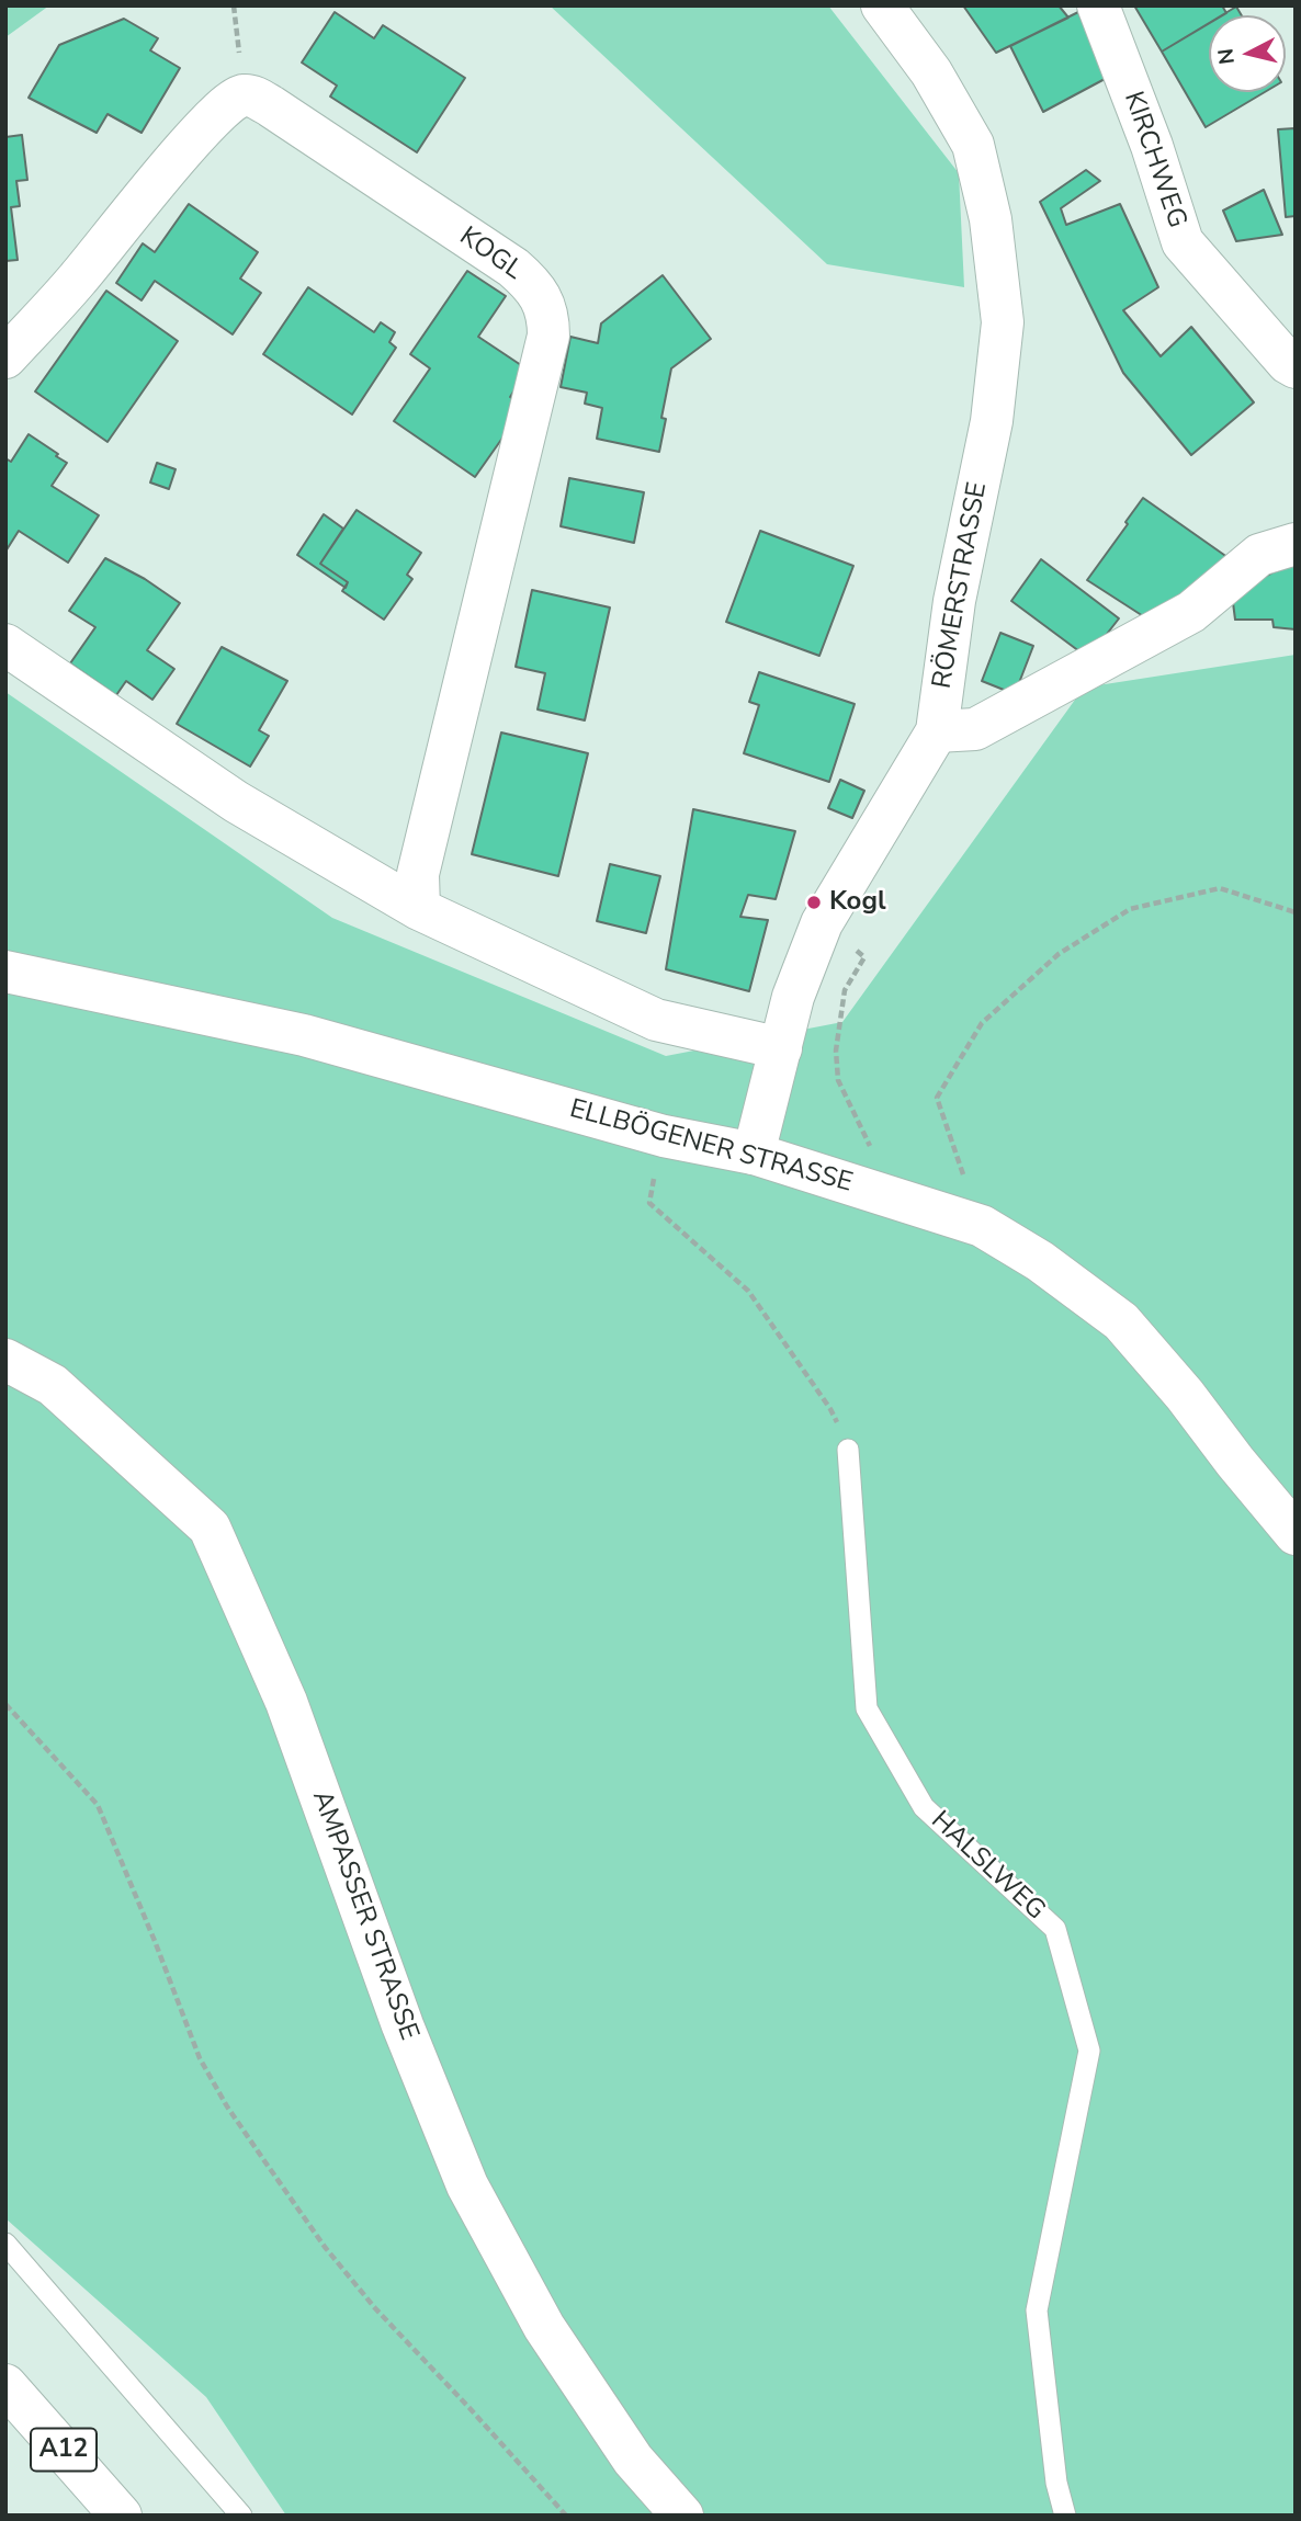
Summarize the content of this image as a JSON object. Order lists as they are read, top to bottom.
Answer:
{
  "streets": {
    "main road": [
      "KIRCHWEG",
      "KOGL",
      "RÖMERSTRASSE",
      "ELLBÖGENER STRASSE",
      "AMPASSER STRASSE",
      "A12"
    ],
    "lane": ["HALSLWEG"]
  },
  "crossings": [
    ["RÖMERSTRASSE", "ELLBÖGENER STRASSE"]
  ],
  "places": ["Kogl"],
  "north": "left"
}
